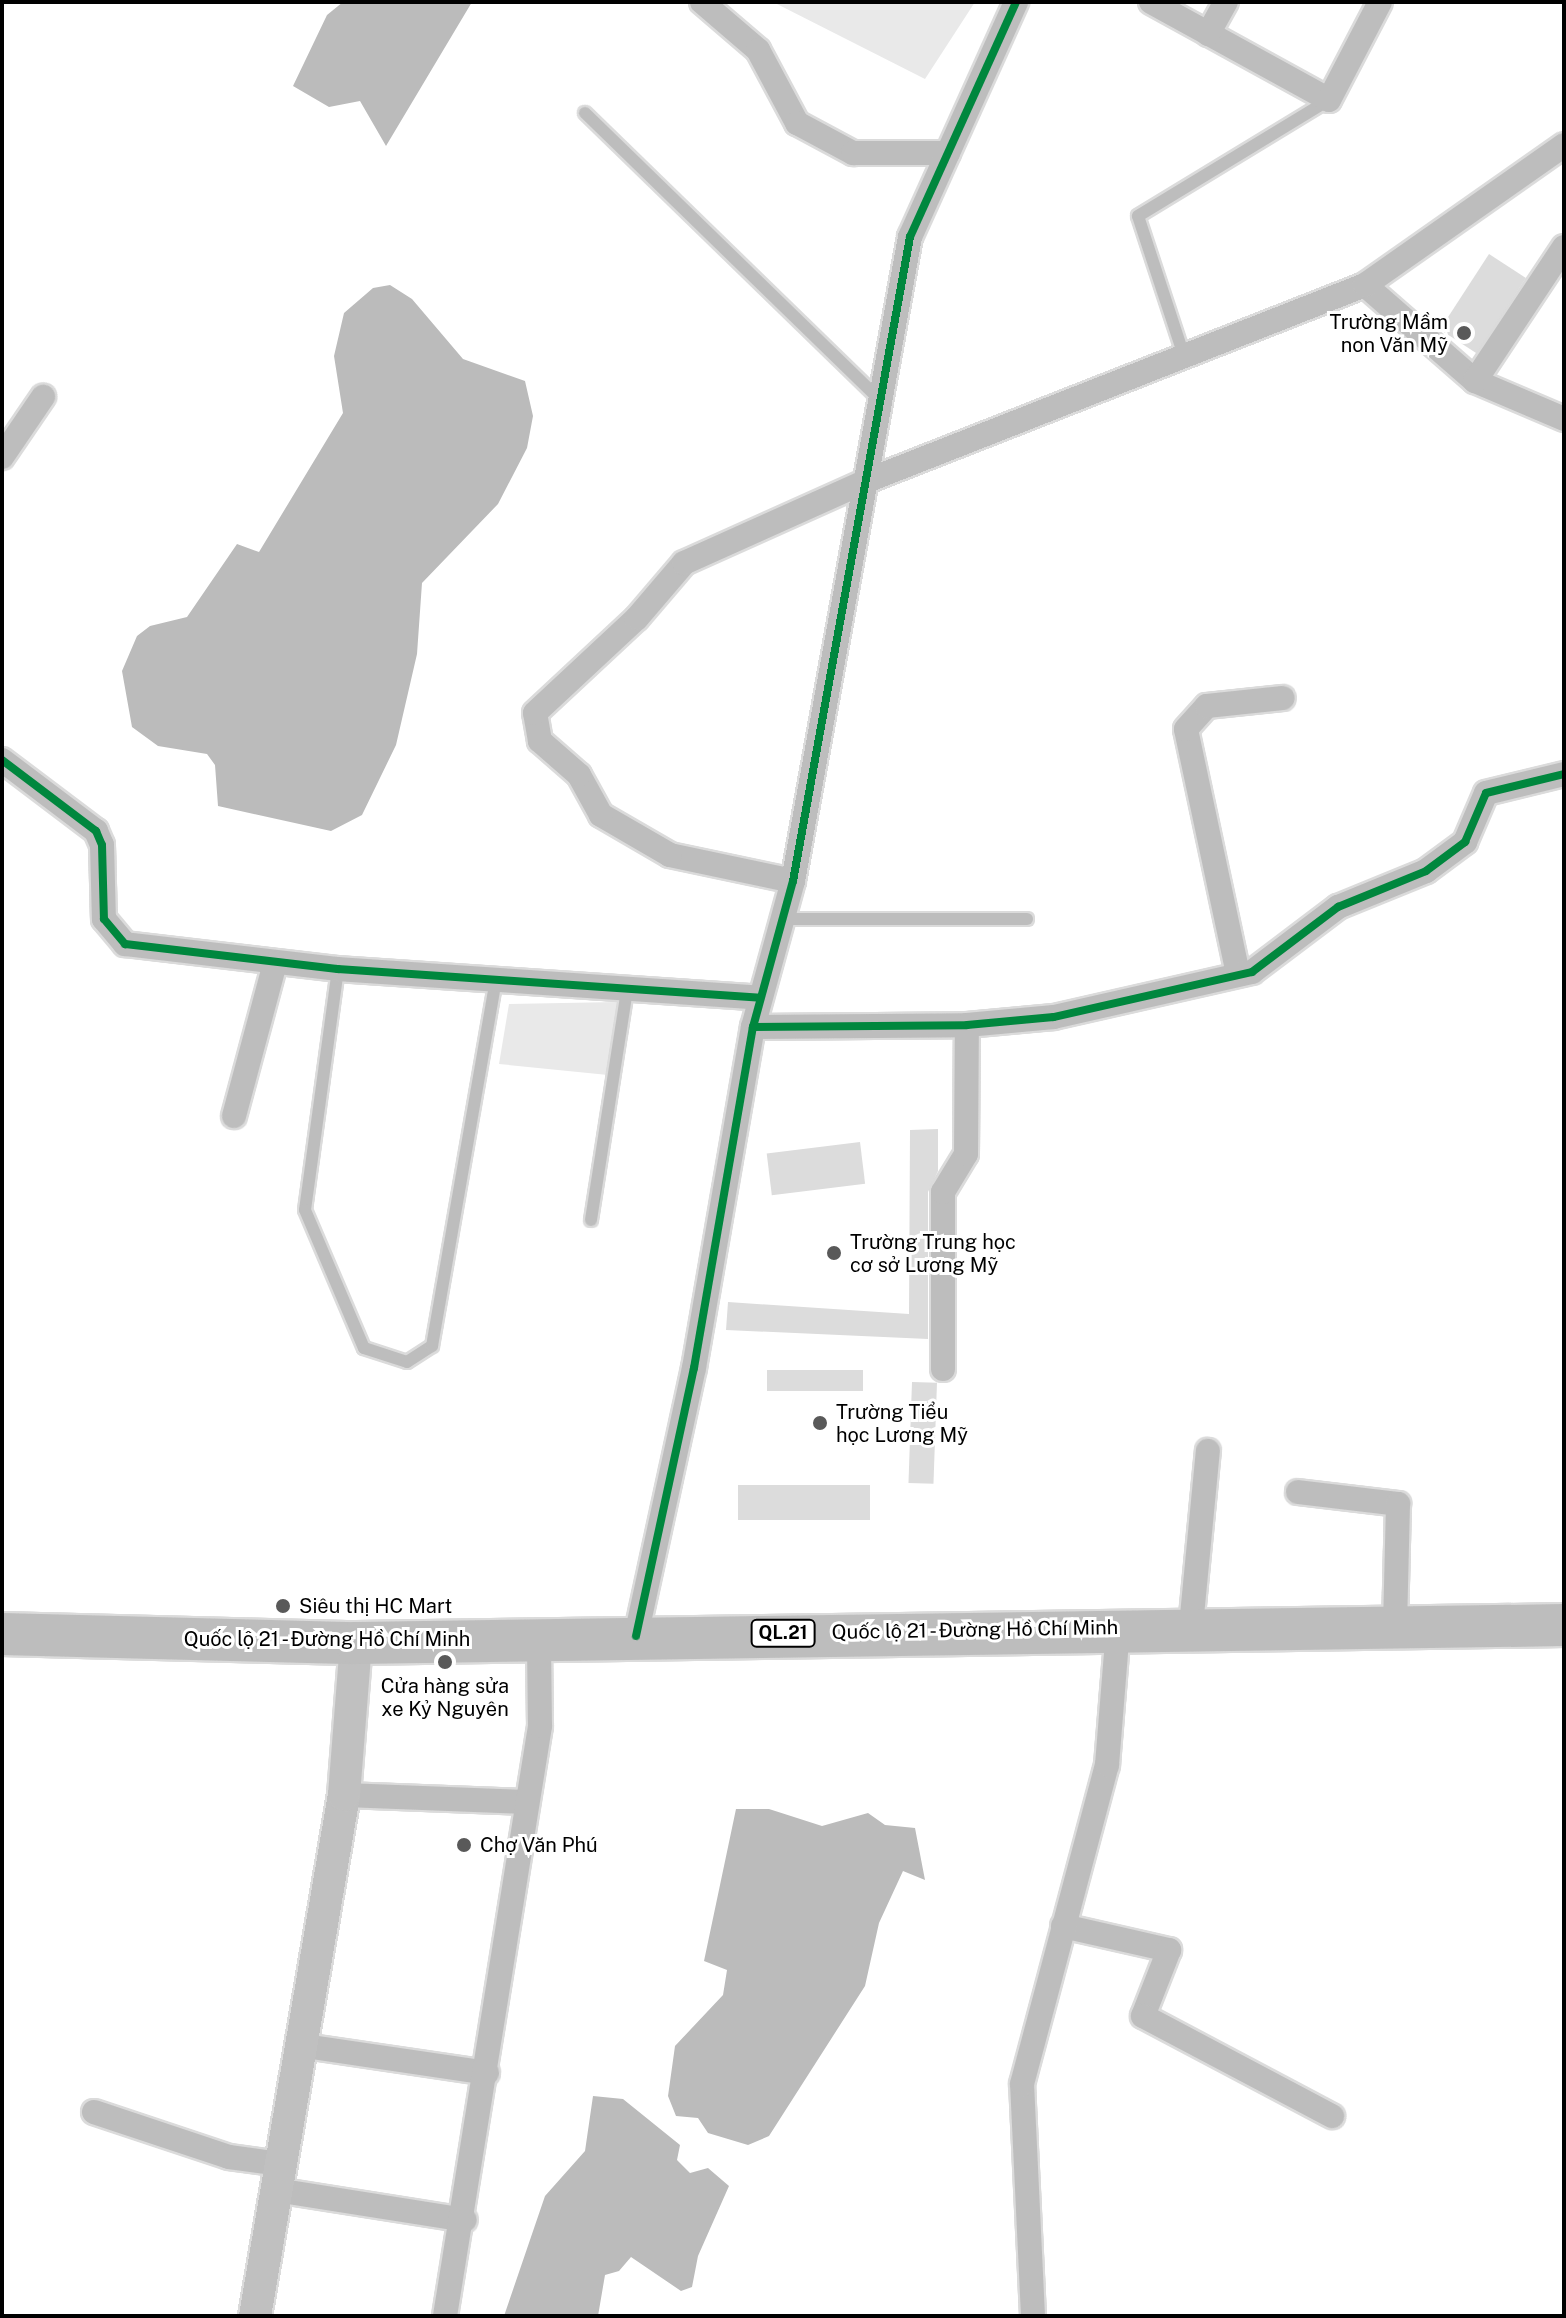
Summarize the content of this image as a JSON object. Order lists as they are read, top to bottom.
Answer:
{
  "streets": {
    "highway": ["Quốc lộ 21 - Đường Hồ Chí Minh", "QL.21"]
  },
  "places": [
    "Trường Mầm non Văn Mỹ",
    "Trường Trung học cơ sở Lương Mỹ",
    "Trường Tiểu học Lương Mỹ",
    "Siêu thị HC Mart",
    "Cửa hàng sửa xe Kỷ Nguyên",
    "Chợ Văn Phú"
  ]
}
